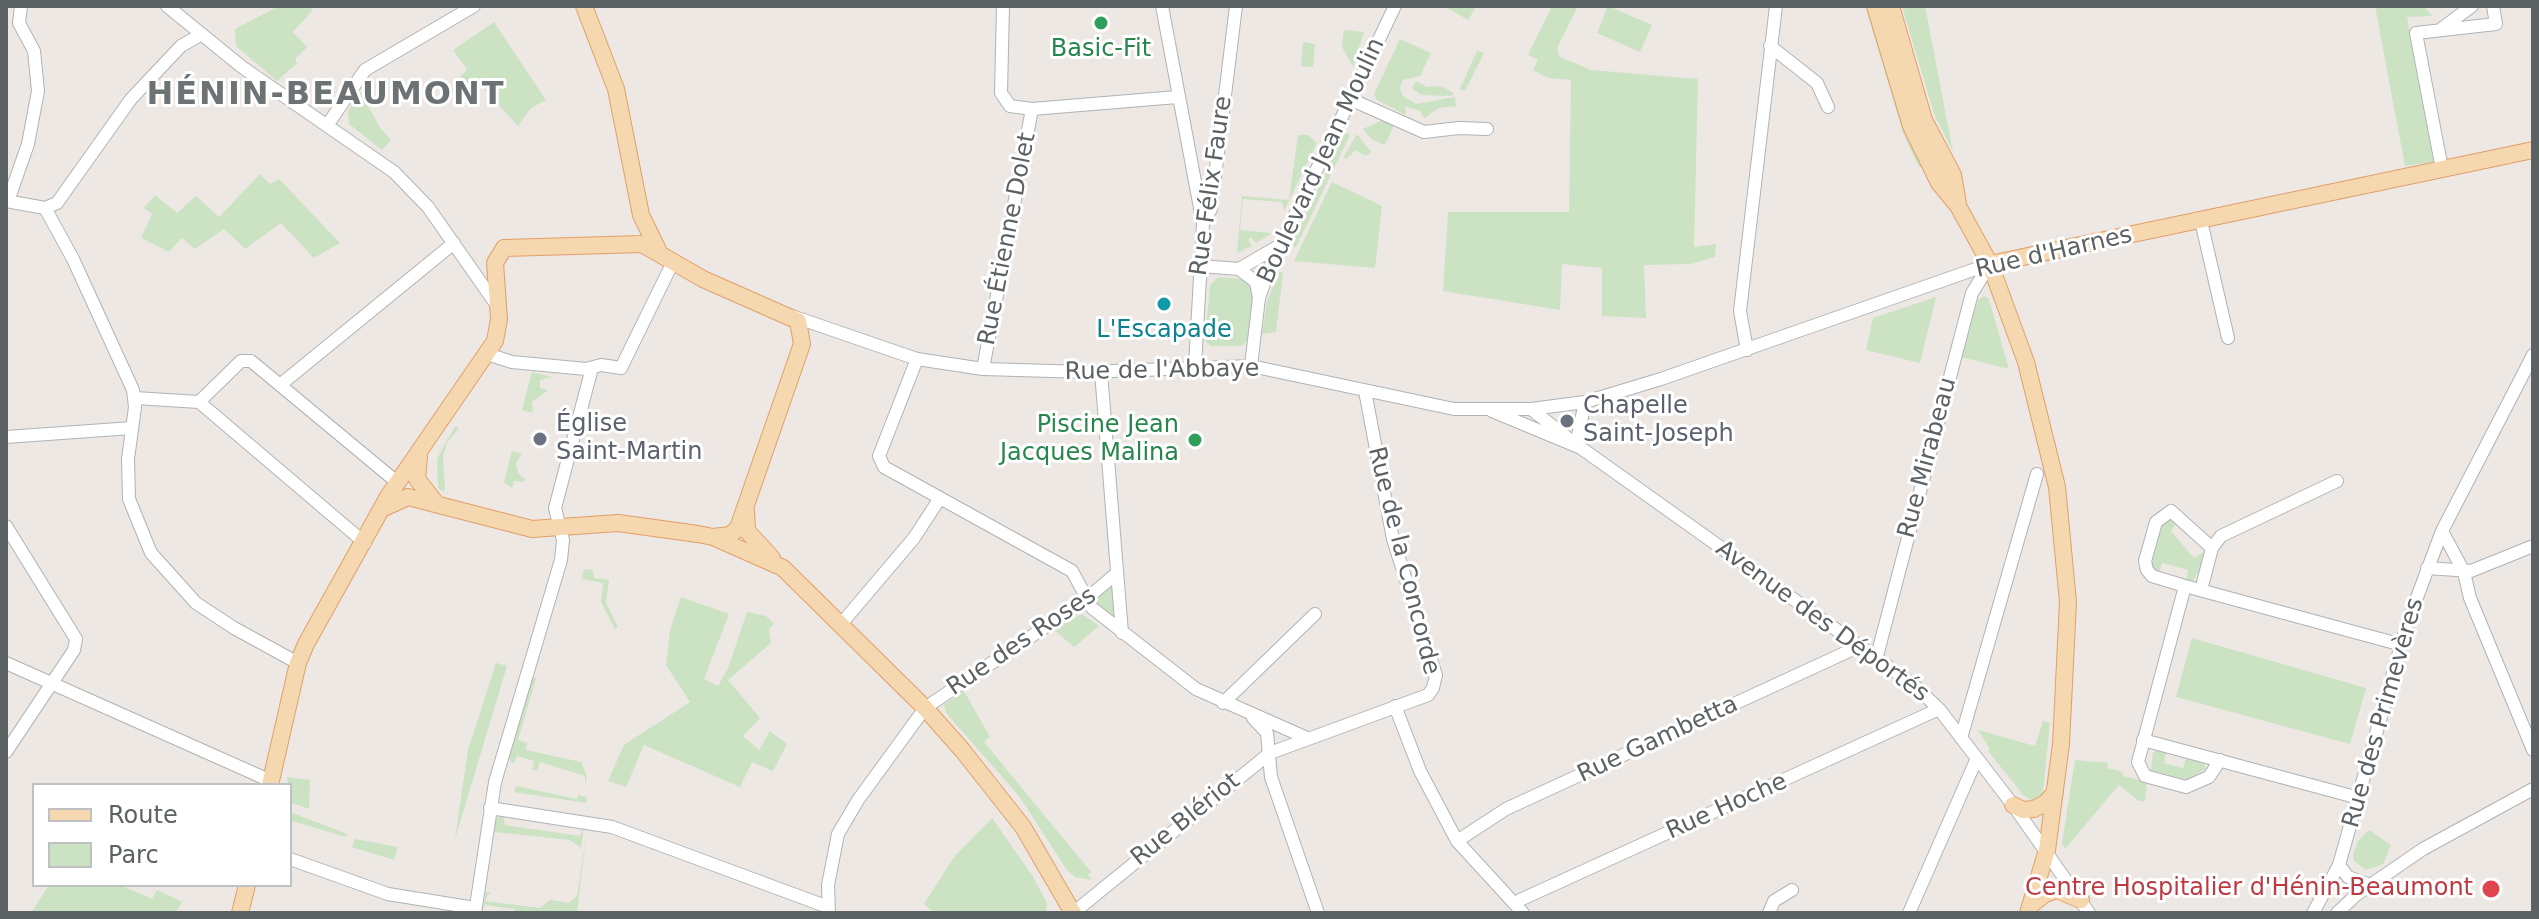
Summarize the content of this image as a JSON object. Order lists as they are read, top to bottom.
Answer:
{
  "streets": {
    "main road": ["Rue d'Harnes", "Rue de l'Abbaye"],
    "street": [
      "Boulevard Jean Moulin",
      "Rue Félix Faure",
      "Rue Étienne Dolet",
      "Rue Mirabeau",
      "Rue de la Concorde",
      "Avenue des Déportés",
      "Rue des Roses",
      "Rue des Primevères",
      "Rue Gambetta",
      "Rue Hoche",
      "Rue Blériot"
    ]
  },
  "crossings": [
    ["Boulevard Jean Moulin", "Rue de l'Abbaye"],
    ["Rue Félix Faure", "Rue de l'Abbaye"],
    ["Rue Étienne Dolet", "Rue de l'Abbaye"],
    ["Rue d'Harnes", "Rue de l'Abbaye"],
    ["Rue d'Harnes", "Rue Mirabeau"],
    ["Rue d'Harnes", "Avenue des Déportés"],
    ["Rue de l'Abbaye", "Rue de la Concorde"],
    ["Rue de l'Abbaye", "Avenue des Déportés"],
    ["Rue Mirabeau", "Avenue des Déportés"],
    ["Rue de la Concorde", "Rue Blériot"],
    ["Avenue des Déportés", "Rue Gambetta"],
    ["Avenue des Déportés", "Rue Hoche"]
  ],
  "districts": ["HÉNIN-BEAUMONT"],
  "places": [
    "Basic-Fit",
    "L'Escapade",
    "Chapelle Saint-Joseph",
    "Église Saint-Martin",
    "Piscine Jean Jacques Malina",
    "Centre Hospitalier d'Hénin-Beaumont"
  ],
  "legend": ["Route", "Parc"]
}
